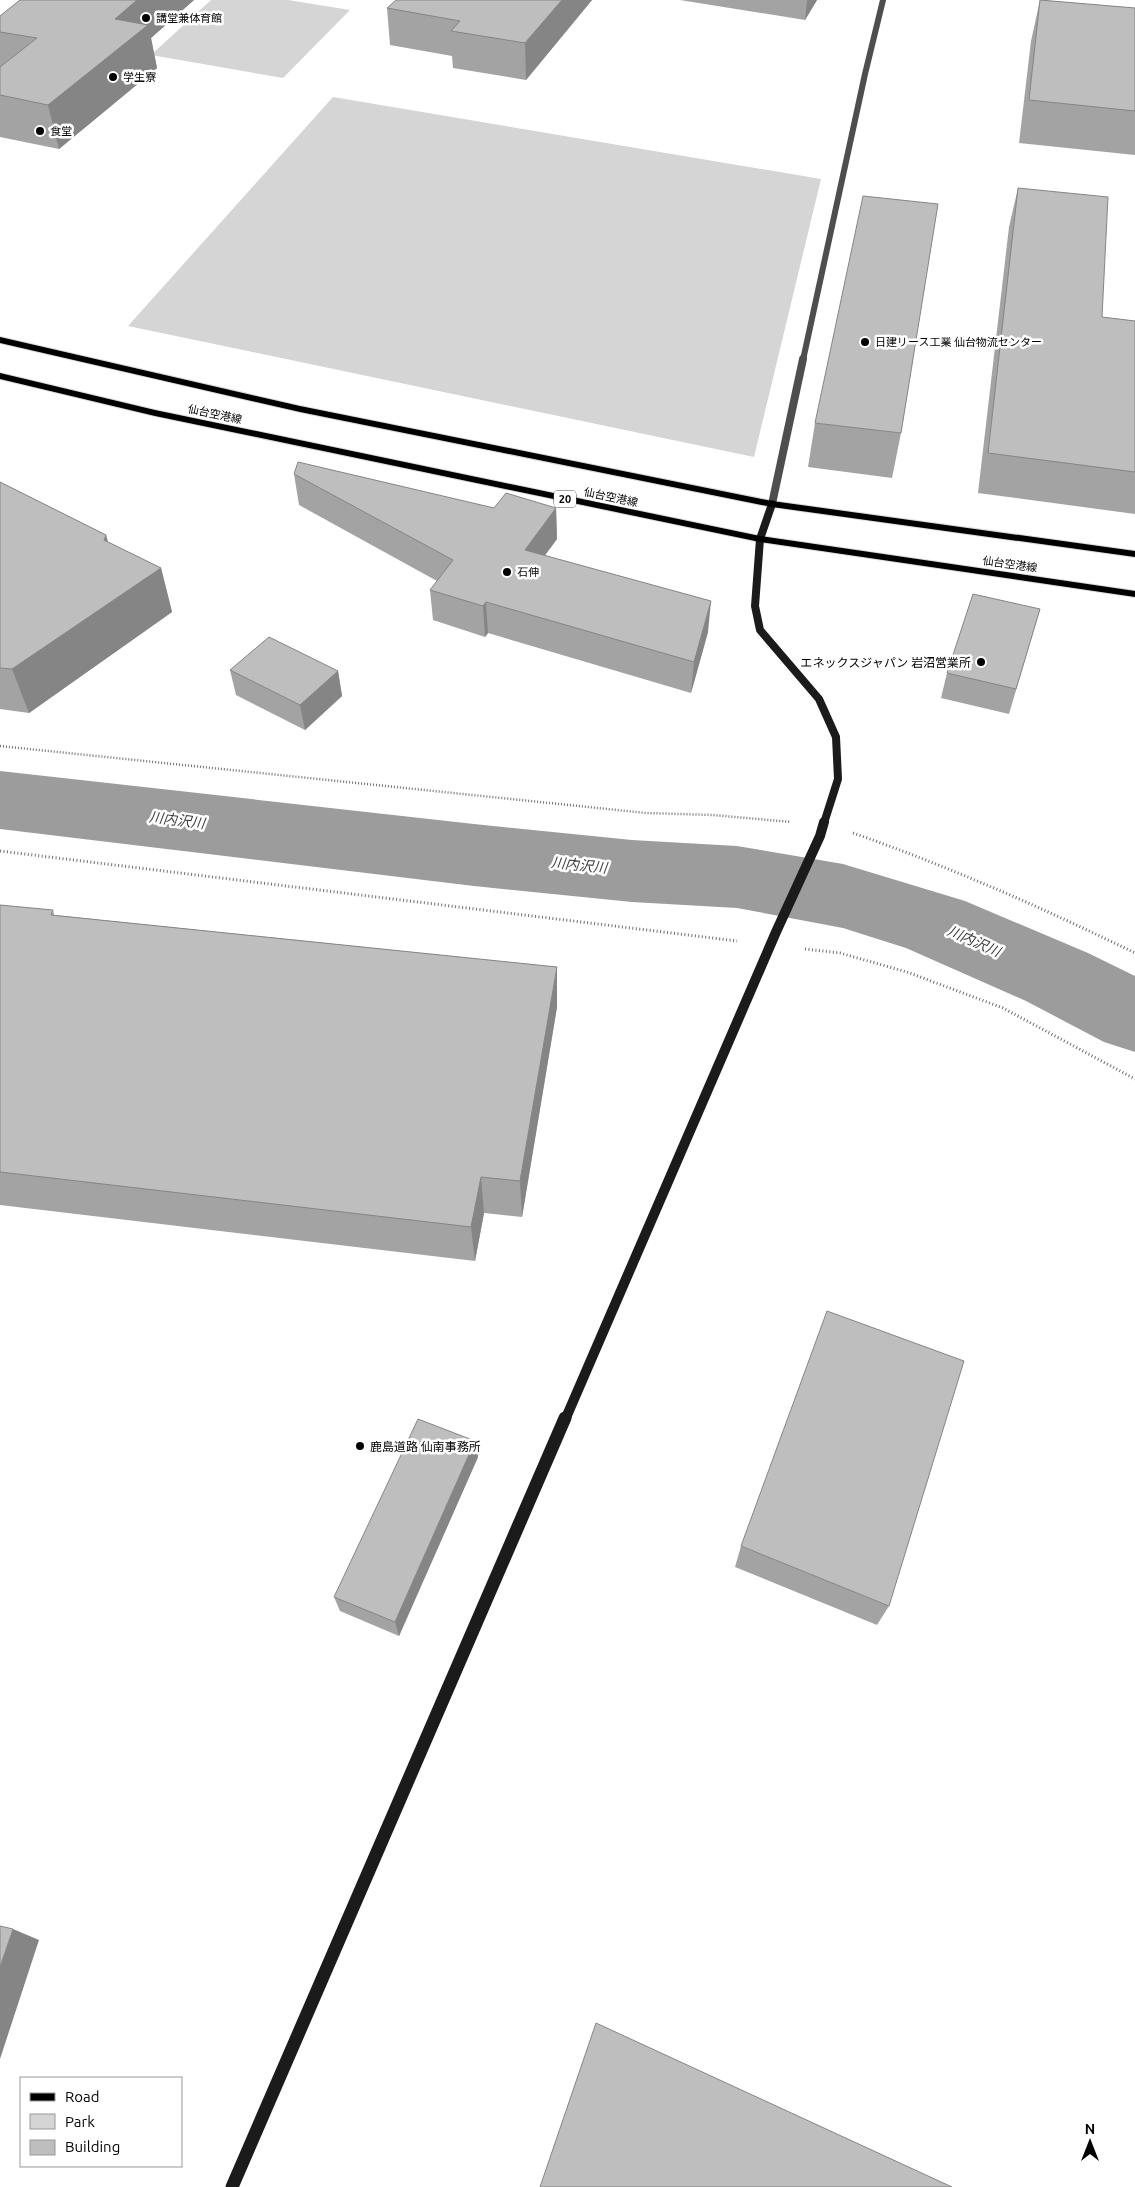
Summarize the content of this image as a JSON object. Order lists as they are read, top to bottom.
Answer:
{
  "streets": {
    "main road": ["仙台空港線", "20"]
  },
  "water": ["川内沢川"],
  "places": [
    "講堂兼体育館",
    "学生寮",
    "食堂",
    "日建リース工業 仙台物流センター",
    "石伸",
    "エネックスジャパン 岩沼営業所",
    "鹿島道路 仙南事務所"
  ],
  "legend": ["Road", "Park", "Building"],
  "north": "top"
}
